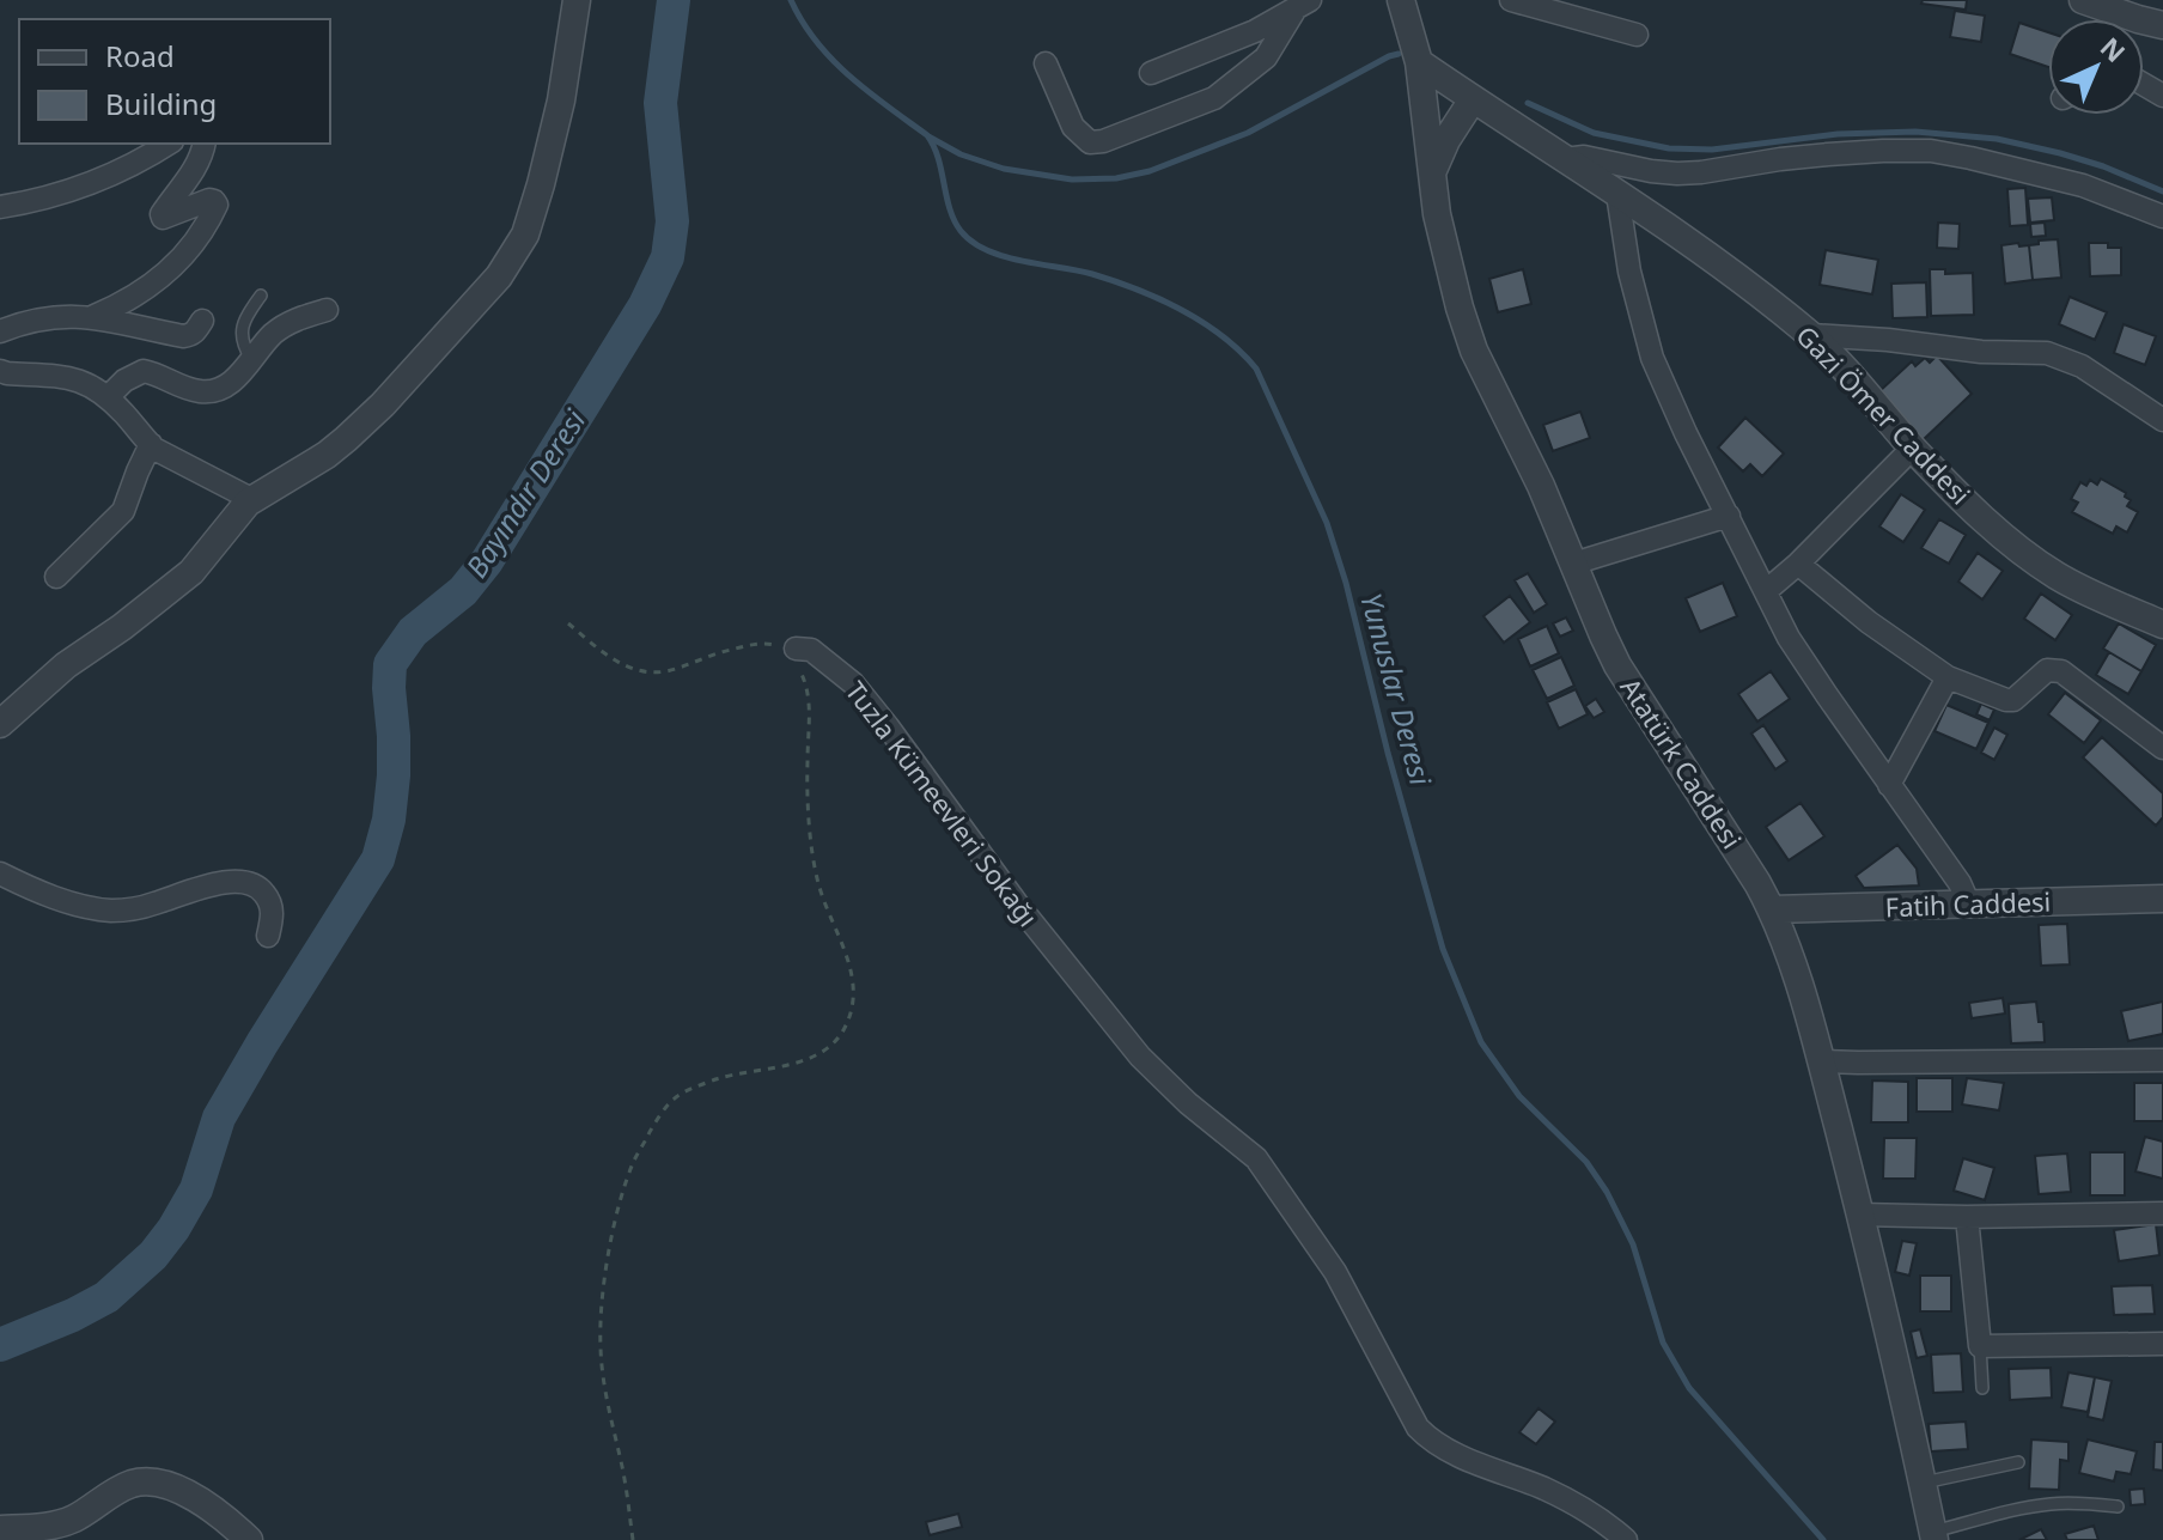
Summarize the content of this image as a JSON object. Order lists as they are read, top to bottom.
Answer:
{
  "streets": {
    "street": [
      "Gazi Ömer Caddesi",
      "Atatürk Caddesi",
      "Tuzla Kümeevleri Sokağı",
      "Fatih Caddesi"
    ]
  },
  "crossings": [
    ["Gazi Ömer Caddesi", "Atatürk Caddesi"],
    ["Atatürk Caddesi", "Fatih Caddesi"]
  ],
  "water": ["Bayındır Deresi", "Yunuslar Deresi"],
  "legend": ["Road", "Building"],
  "north": "top right"
}
